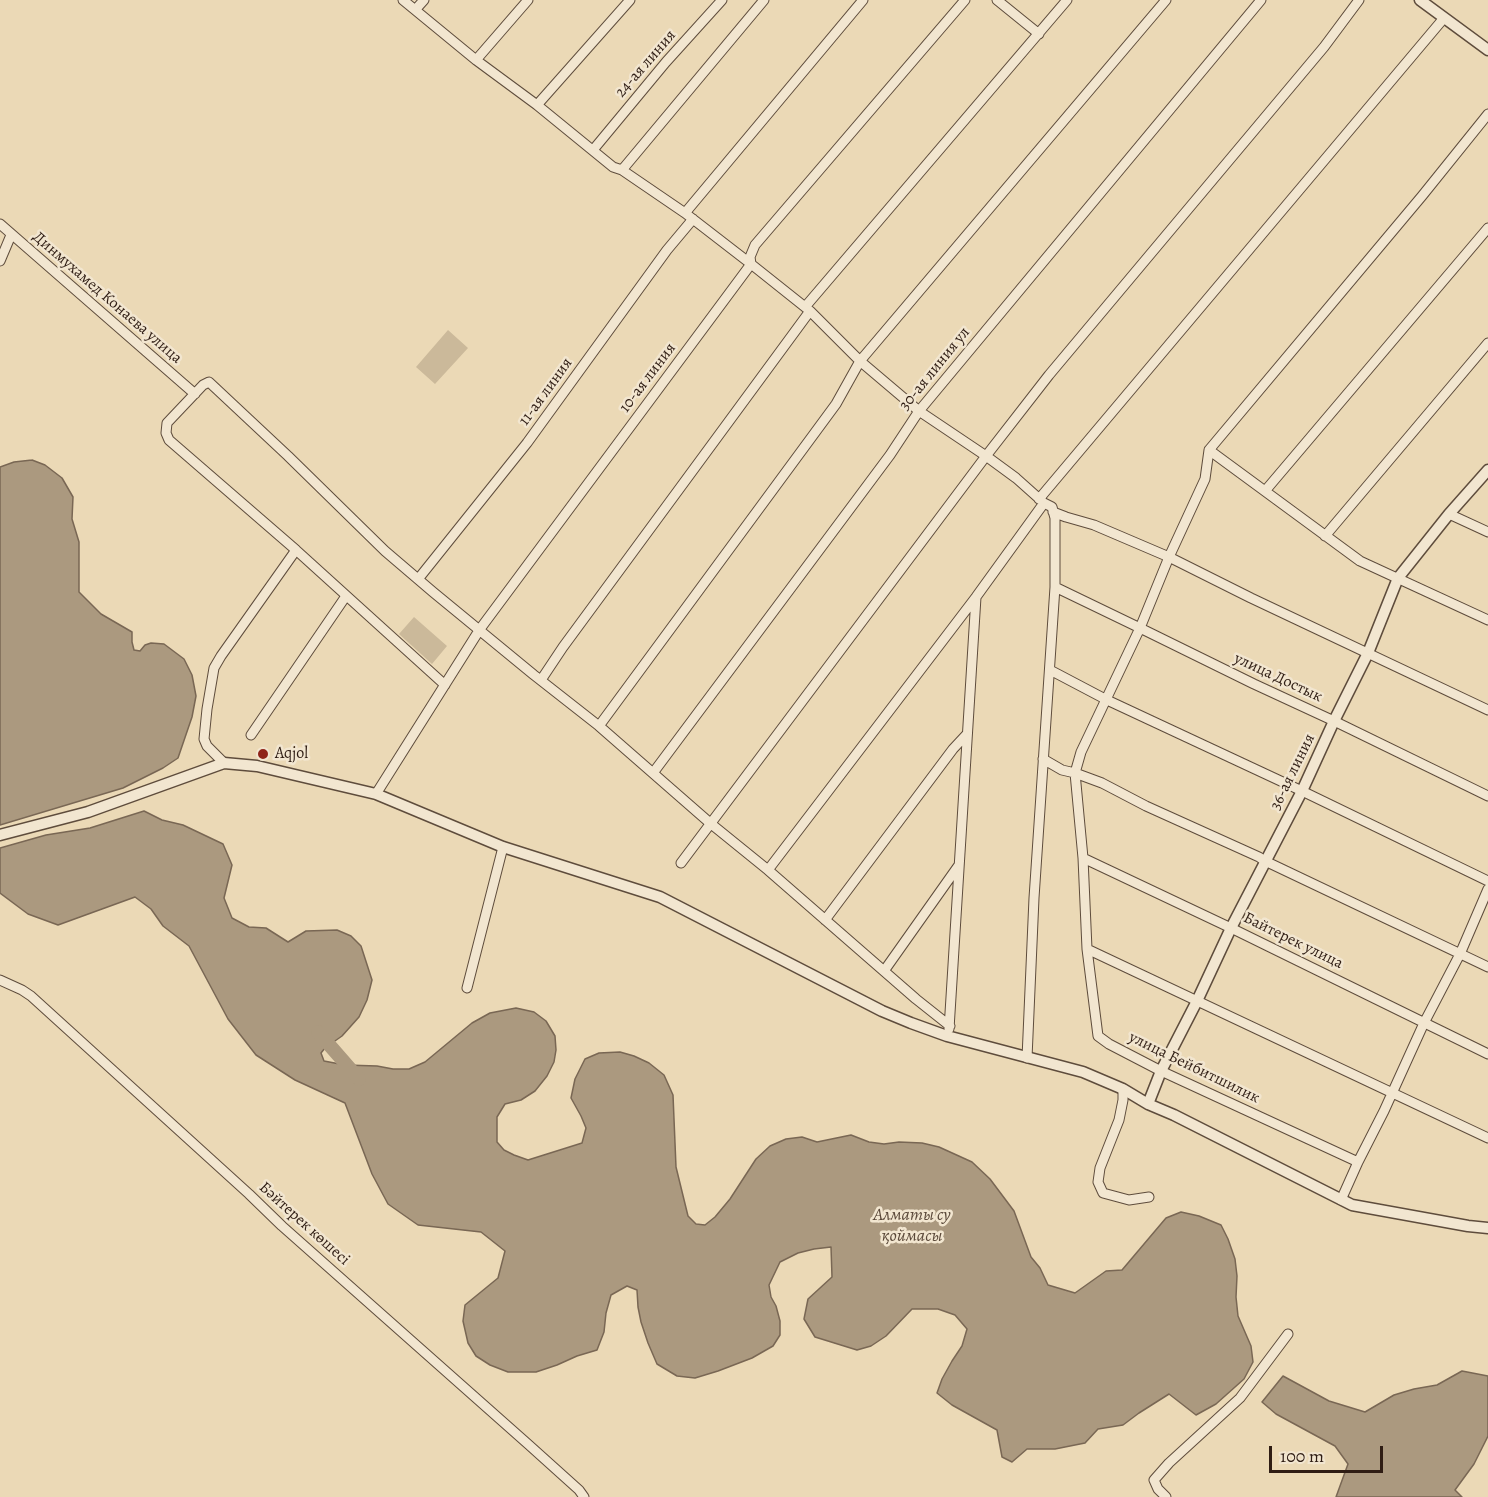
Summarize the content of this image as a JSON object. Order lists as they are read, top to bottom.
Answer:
{
  "streets": {
    "street": [
      "24-ая линия",
      "Динмухамед Конаева улица",
      "30-ая линия ул",
      "10-ая линия",
      "11-ая линия",
      "улица Достык",
      "36-ая линия",
      "Байтерек улица",
      "улица Бейбитшилик",
      "Бәйтерек көшесі"
    ]
  },
  "crossings": [
    ["улица Достык", "36-ая линия"],
    ["36-ая линия", "Байтерек улица"],
    ["36-ая линия", "улица Бейбитшилик"]
  ],
  "water": ["Алматы су қоймасы"],
  "places": ["Aqjol"],
  "scale_bar": "100 m"
}
